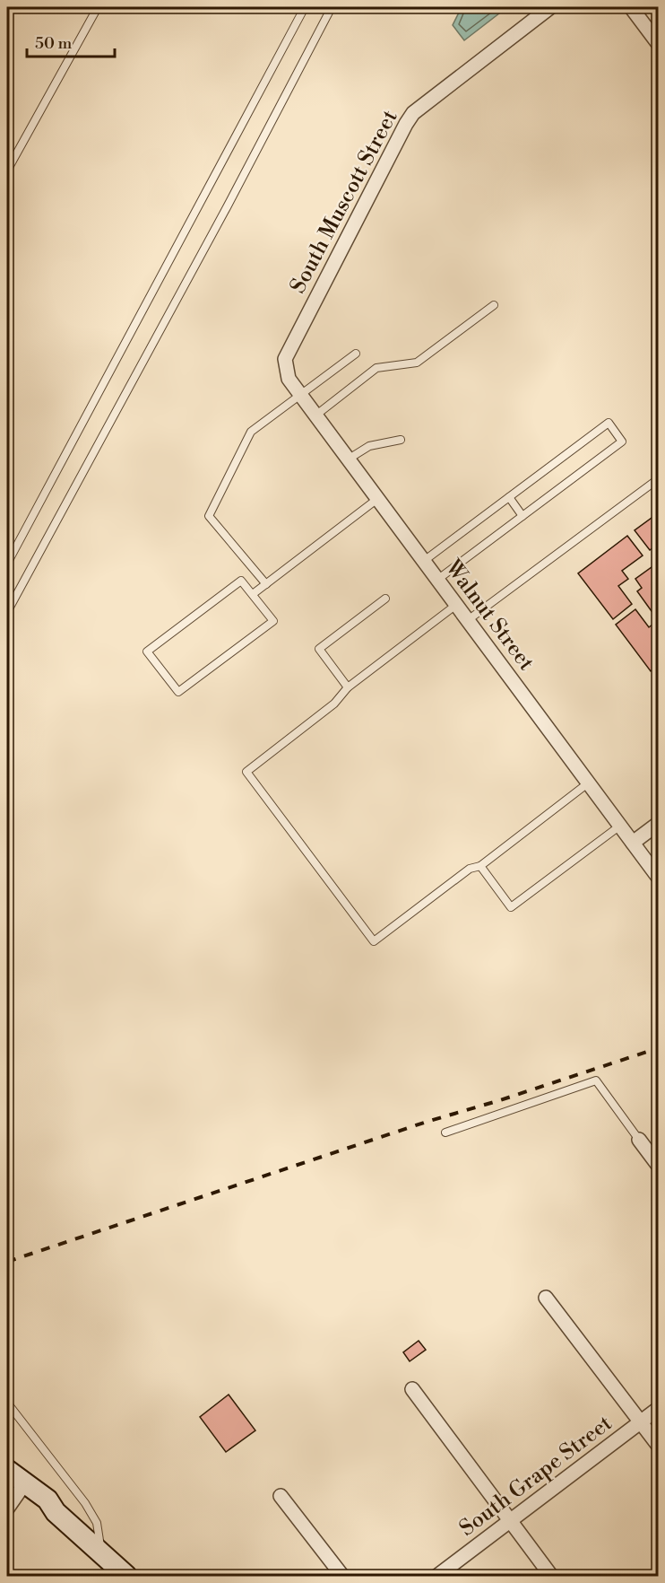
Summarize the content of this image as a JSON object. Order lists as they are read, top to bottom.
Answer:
{
  "streets": {
    "street": ["South Muscott Street", "Walnut Street", "South Grape Street"]
  },
  "crossings": [
    ["South Muscott Street", "Walnut Street"]
  ],
  "scale_bar": "50 m"
}
